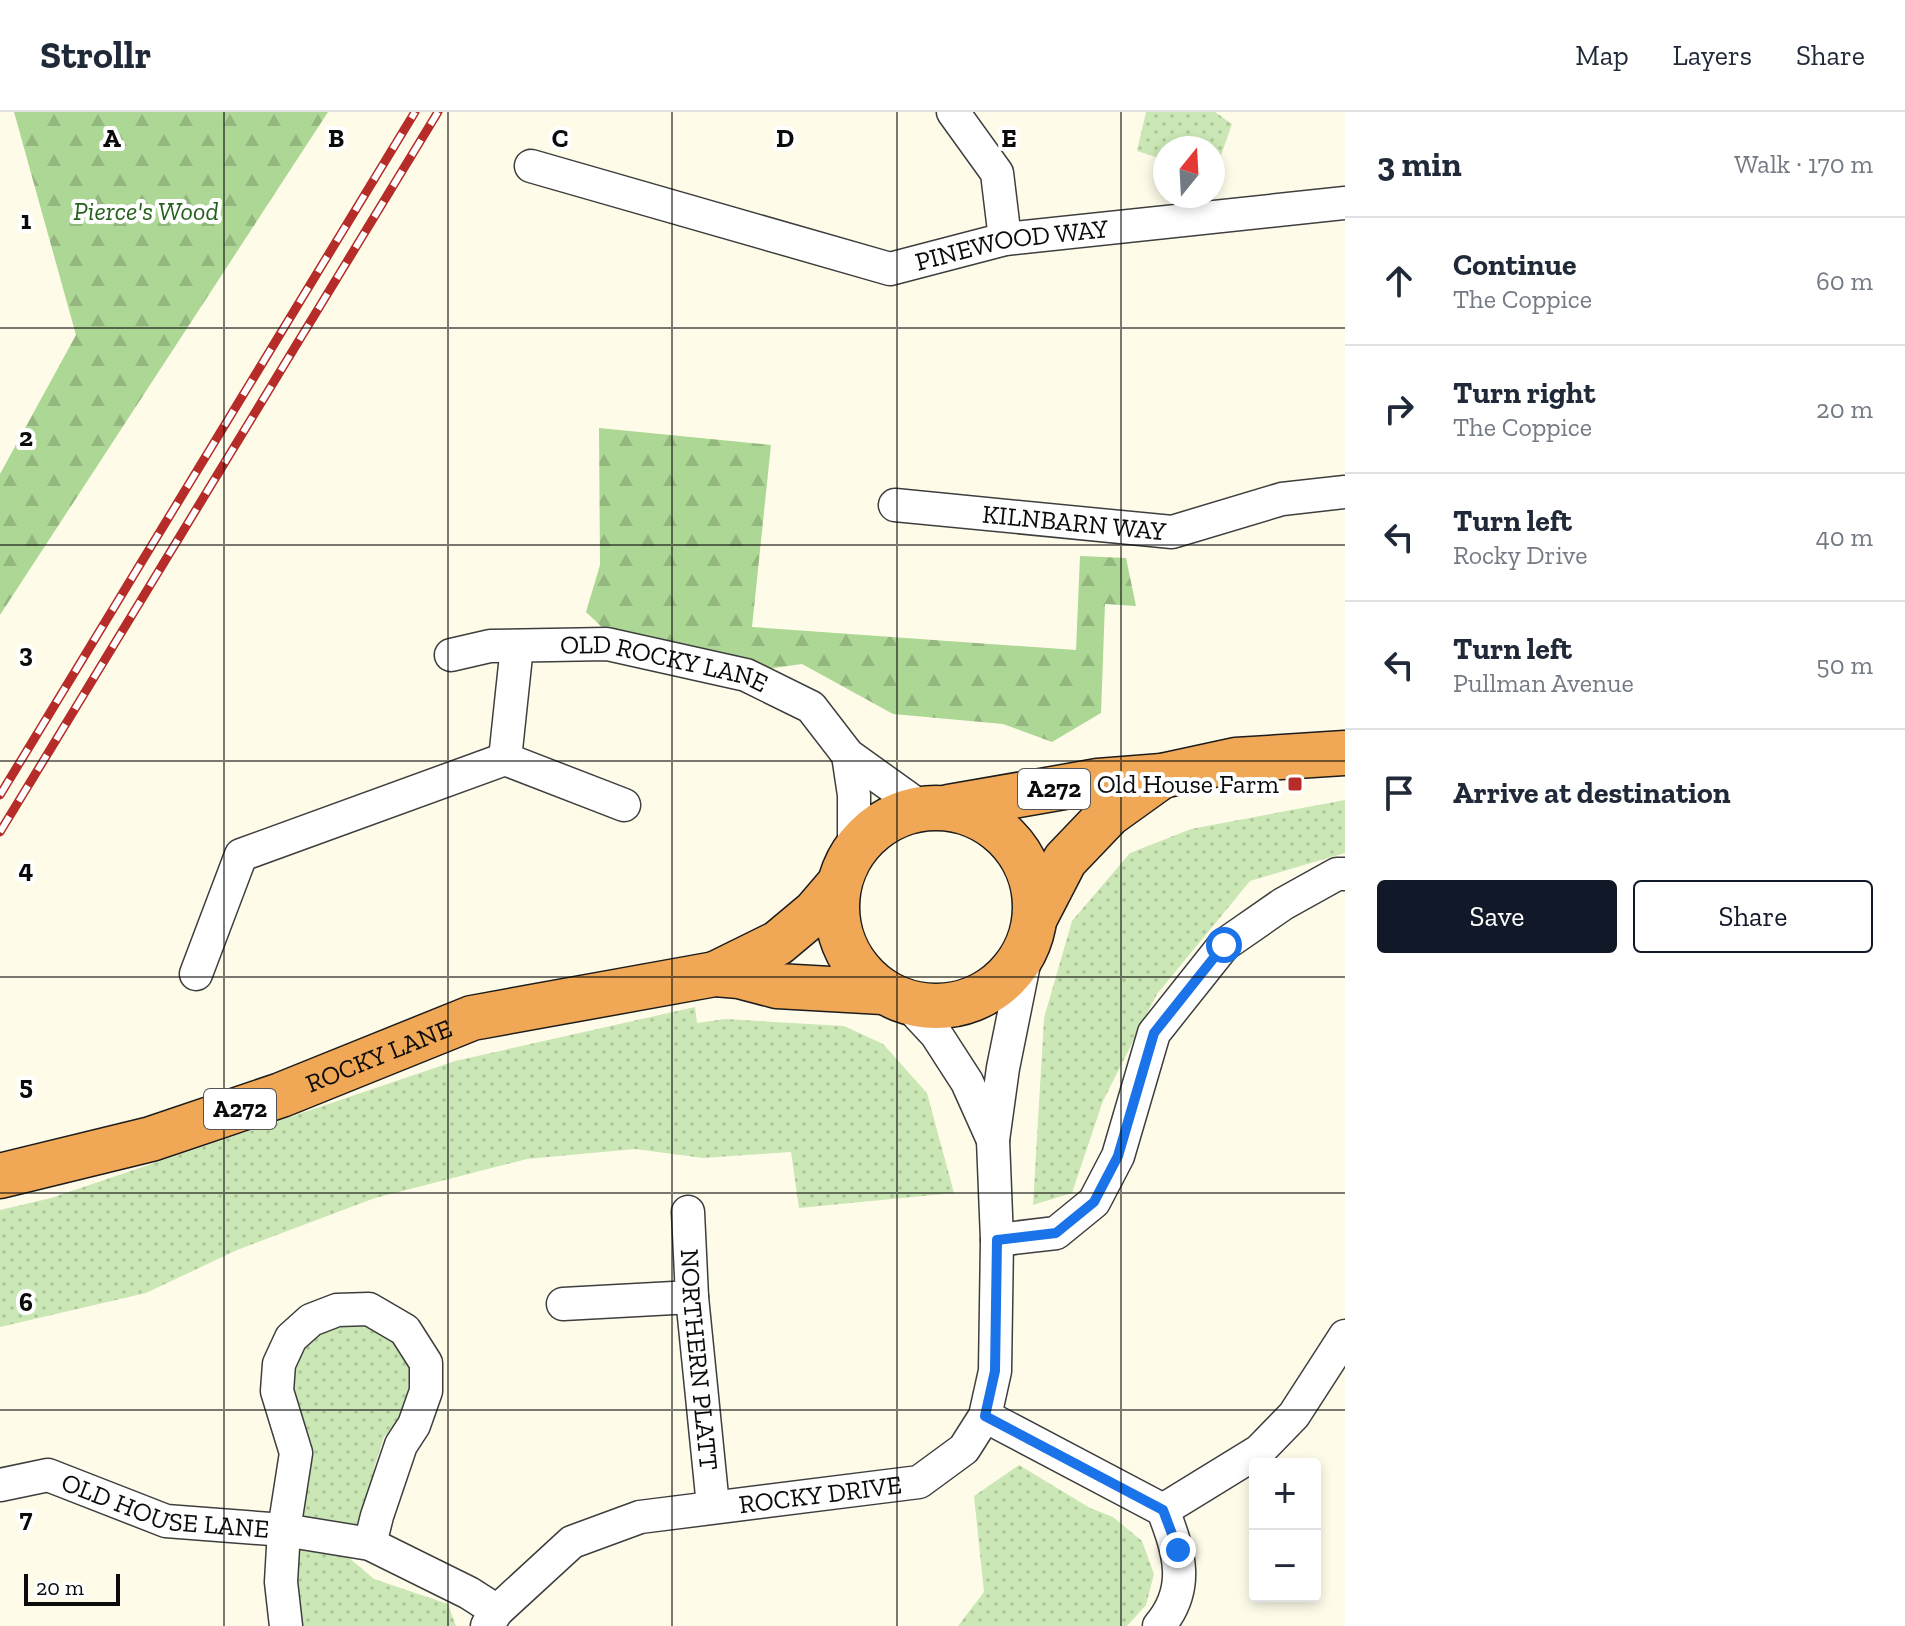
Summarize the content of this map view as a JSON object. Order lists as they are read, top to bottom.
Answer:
{
  "streets": {
    "highway": ["A272", "ROCKY LANE"],
    "street": [
      "PINEWOOD WAY",
      "KILNBARN WAY",
      "OLD ROCKY LANE",
      "NORTHERN PLATT",
      "ROCKY DRIVE",
      "OLD HOUSE LANE"
    ]
  },
  "crossings": [
    ["OLD ROCKY LANE", "A272"],
    ["OLD ROCKY LANE", "ROCKY LANE"],
    ["OLD ROCKY LANE", "ROCKY DRIVE"],
    ["A272", "ROCKY LANE"],
    ["A272", "ROCKY DRIVE"],
    ["ROCKY LANE", "ROCKY DRIVE"],
    ["NORTHERN PLATT", "ROCKY DRIVE"],
    ["ROCKY DRIVE", "OLD HOUSE LANE"]
  ],
  "parks": ["Pierce's Wood"],
  "places": {
    "transit": ["Old House Farm"]
  },
  "scale_bar": "20 m",
  "north": "top",
  "page": {
    "header": "Strollr",
    "nav": ["Map", "Layers", "Share"],
    "heading": ["3 min", "Walk · 170 m"],
    "list": [
      ["Continue", "The Coppice", "60 m"],
      ["Turn right", "The Coppice", "20 m"],
      ["Turn left", "Rocky Drive", "40 m"],
      ["Turn left", "Pullman Avenue", "50 m"],
      "Arrive at destination"
    ],
    "buttons": ["Save", "Share"],
    "map_buttons": ["+", "−"],
    "scale": "20 m"
  },
  "grid": {
    "columns": [
      "A",
      "B",
      "C",
      "D",
      "E"
    ],
    "rows": [
      "1",
      "2",
      "3",
      "4",
      "5",
      "6",
      "7"
    ]
  }
}
